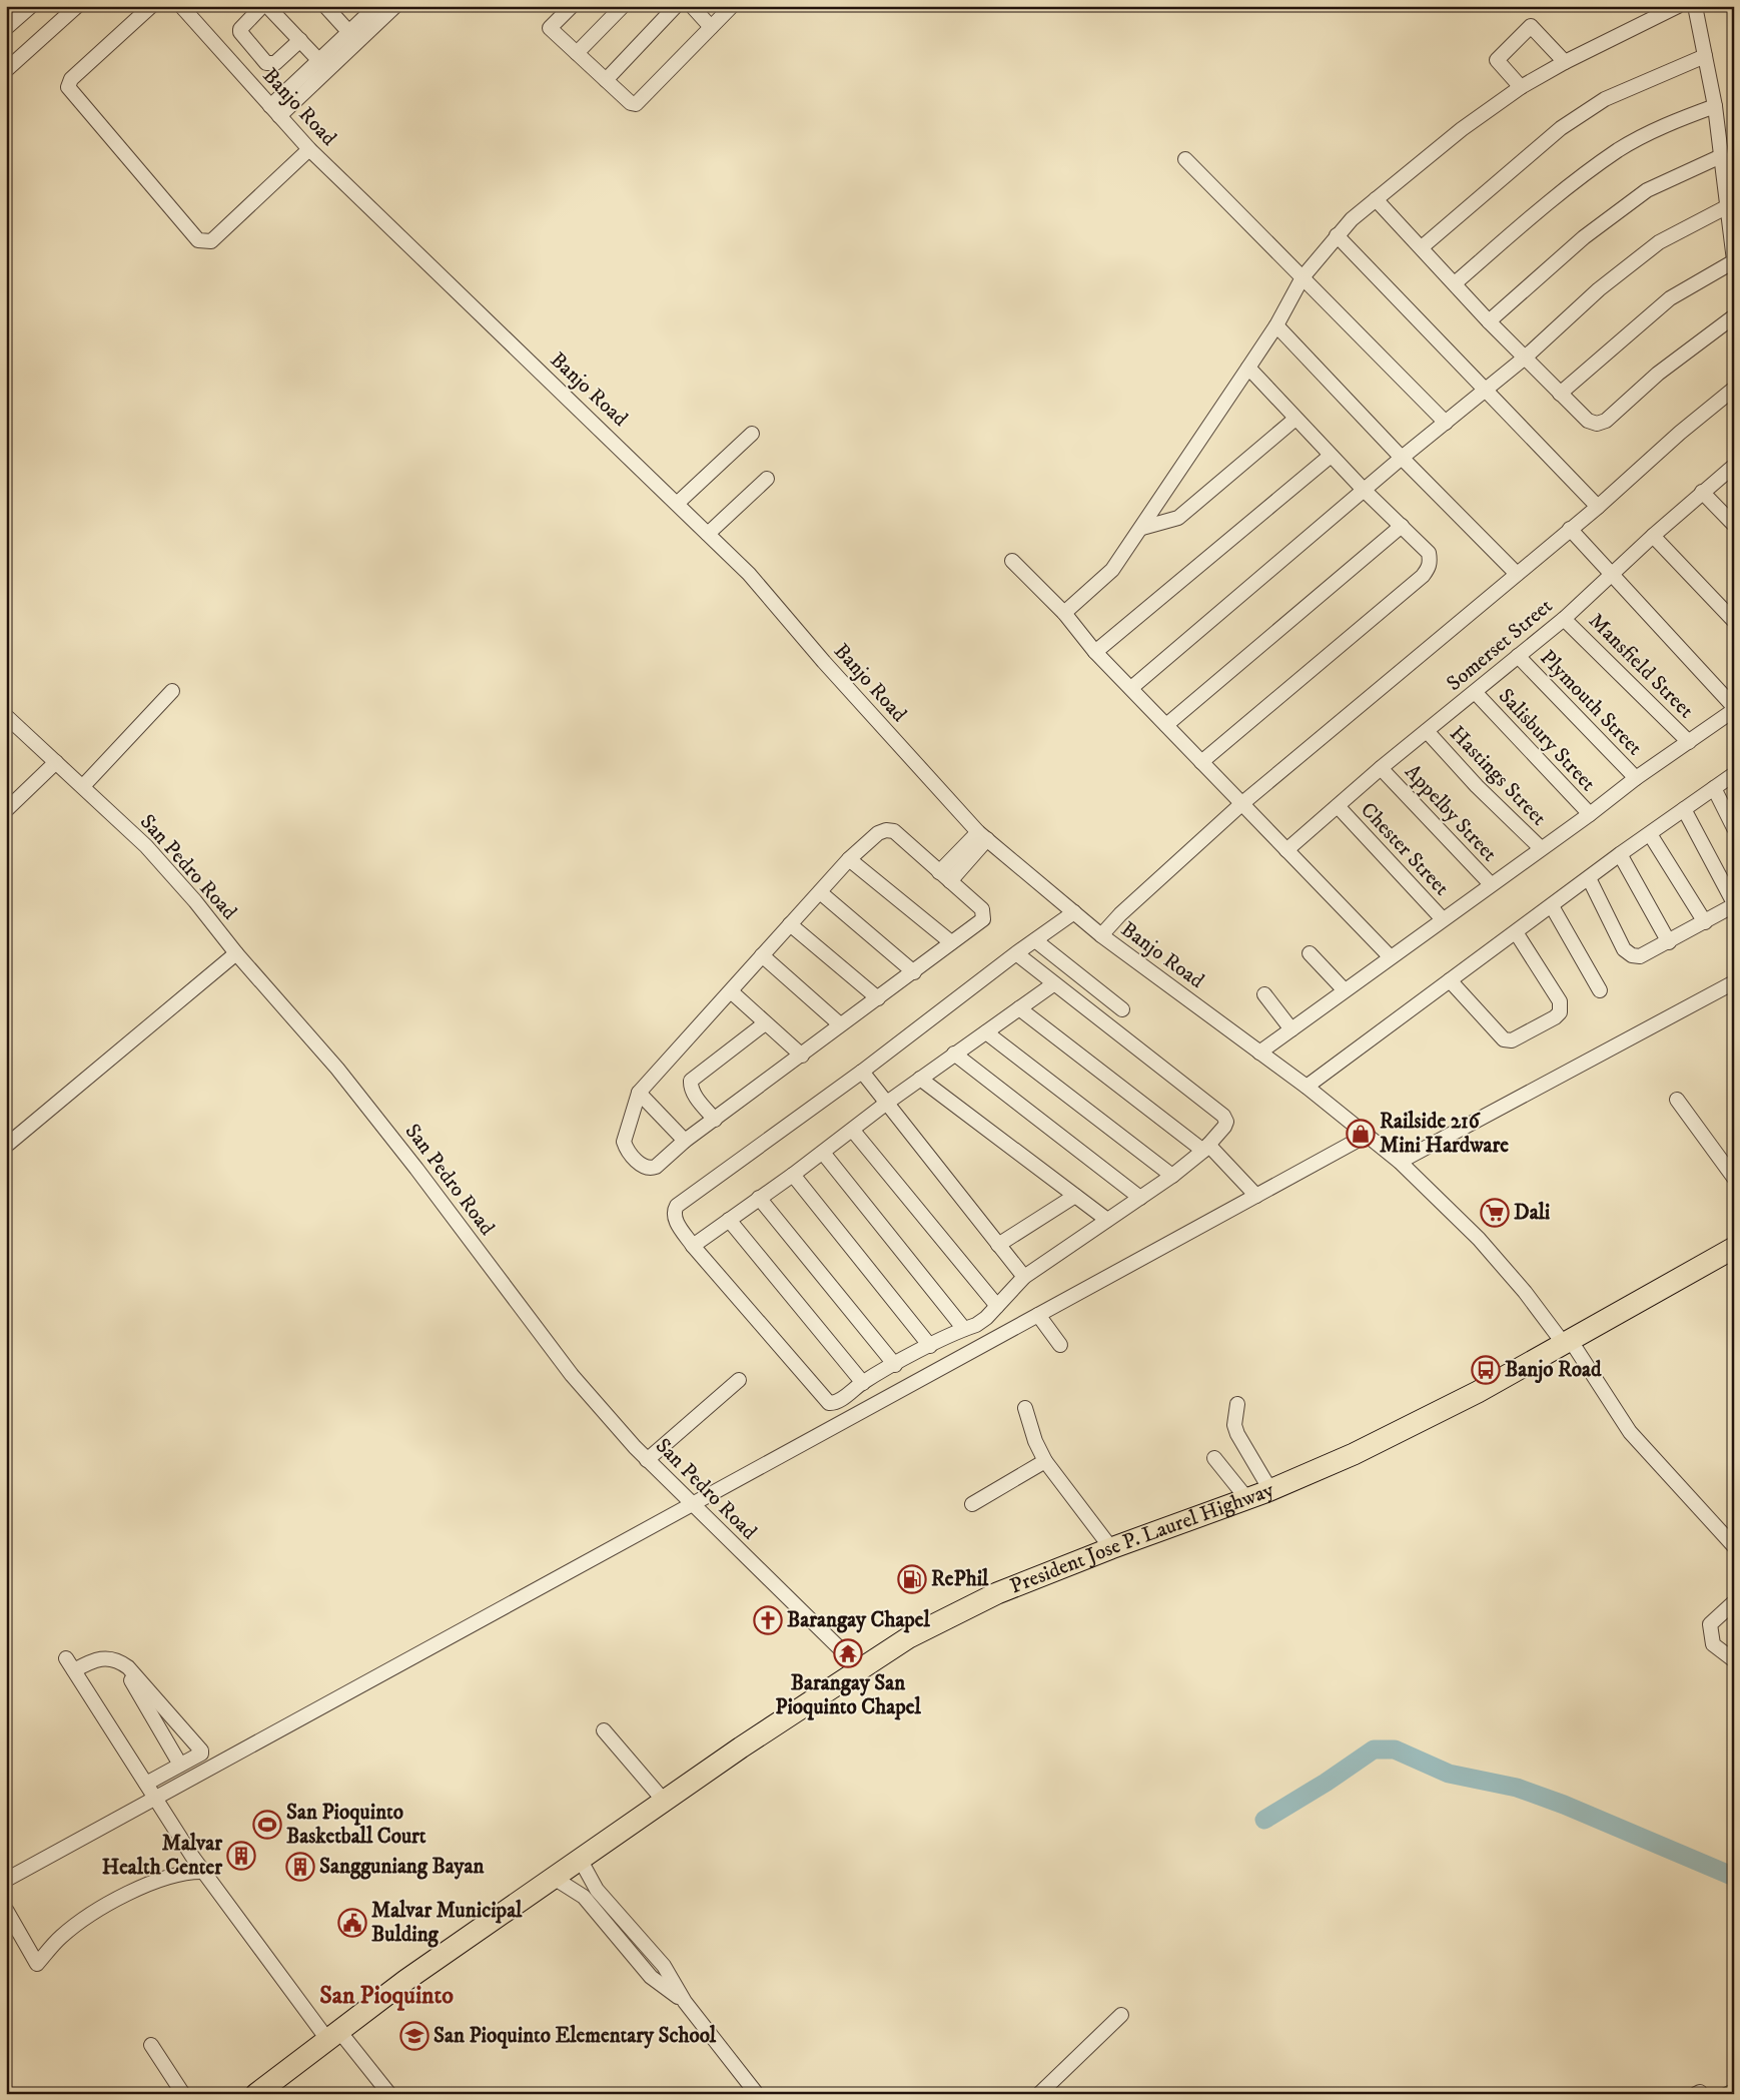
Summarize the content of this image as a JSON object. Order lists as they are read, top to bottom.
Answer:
{
  "streets": {
    "highway": ["President Jose P. Laurel Highway"],
    "street": [
      "Banjo Road",
      "Somerset Street",
      "Mansfield Street",
      "Plymouth Street",
      "Salisbury Street",
      "Hastings Street",
      "Appelby Street",
      "Chester Street",
      "San Pedro Road"
    ]
  },
  "crossings": [
    ["Banjo Road", "President Jose P. Laurel Highway"],
    ["Somerset Street", "Mansfield Street"],
    ["Somerset Street", "Plymouth Street"],
    ["Somerset Street", "Salisbury Street"],
    ["Somerset Street", "Hastings Street"],
    ["Somerset Street", "Appelby Street"],
    ["Somerset Street", "Chester Street"],
    ["San Pedro Road", "President Jose P. Laurel Highway"]
  ],
  "districts": ["San Pioquinto"],
  "places": {
    "shop": ["Railside 216 Mini Hardware"],
    "supermarket": ["Dali"],
    "bus stop": ["Banjo Road"],
    "fuel station": ["RePhil"],
    "church": ["Barangay Chapel"],
    "temple": ["Barangay San Pioquinto Chapel"],
    "sports": ["San Pioquinto Basketball Court"],
    "building": ["Malvar Health Center", "Sangguniang Bayan"],
    "public building": ["Malvar Municipal Bulding"],
    "school or university": ["San Pioquinto Elementary School"]
  }
}
